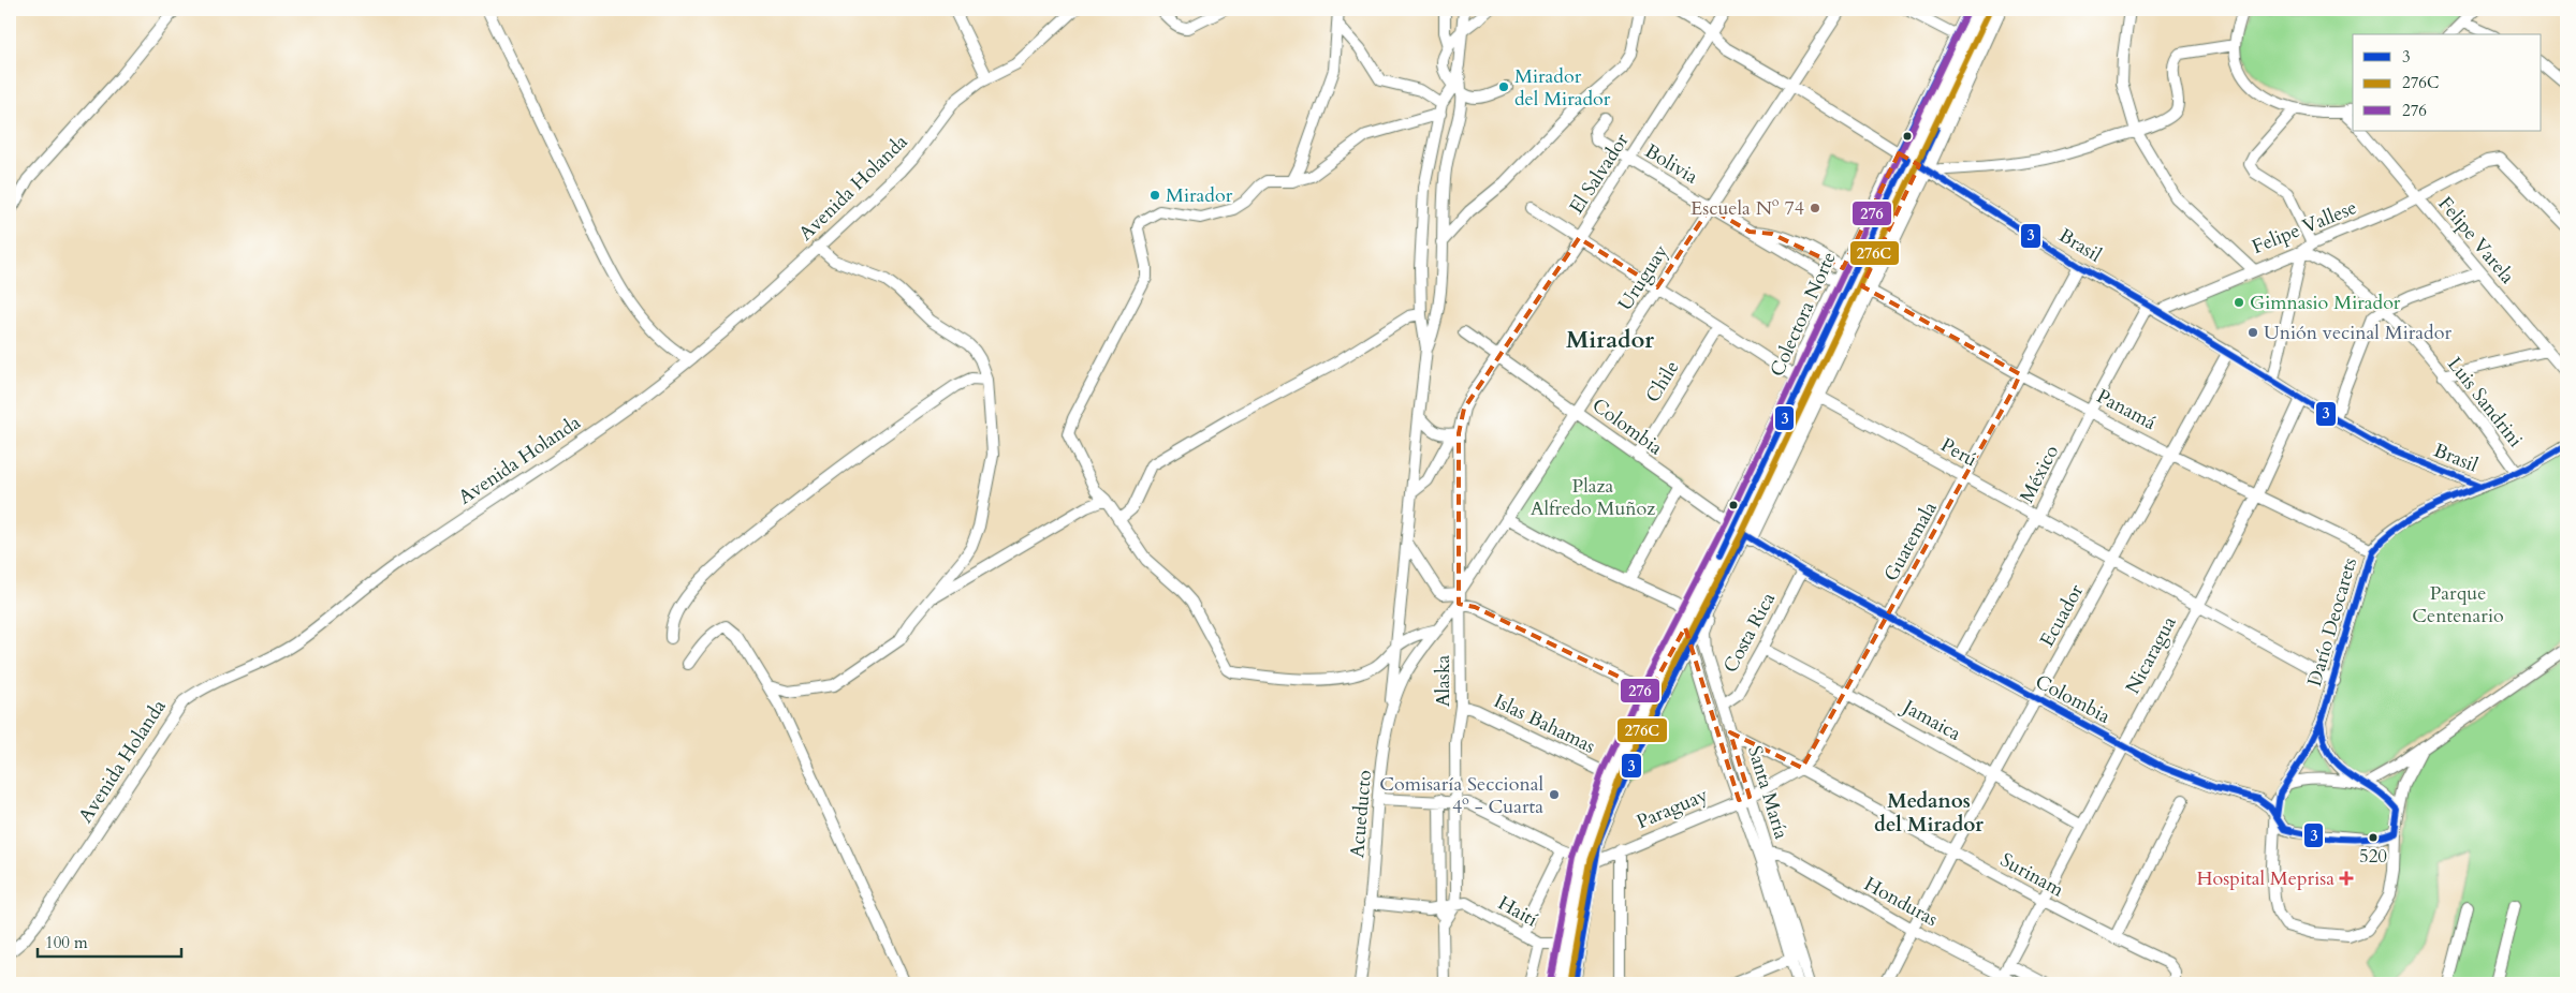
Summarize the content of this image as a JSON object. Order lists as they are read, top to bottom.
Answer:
{
  "streets": {
    "street": [
      "Bolivia",
      "El Salvador",
      "Avenida Holanda",
      "Felipe Vallese",
      "Felipe Varela",
      "Brasil",
      "Uruguay",
      "Colectora Norte",
      "Chile",
      "Luis Sandrini",
      "Panamá",
      "Colombia",
      "Perú",
      "México",
      "Guatemala",
      "Ecuador",
      "Darío Deocarets",
      "Costa Rica",
      "Nicaragua",
      "Alaska",
      "Jamaica",
      "Islas Bahamas",
      "Santa María",
      "Paraguay",
      "Acueducto",
      "Surinam",
      "Honduras",
      "Haití"
    ]
  },
  "crossings": [
    ["Bolivia", "El Salvador"],
    ["Bolivia", "Uruguay"],
    ["Bolivia", "Colectora Norte"],
    ["El Salvador", "Brasil"],
    ["El Salvador", "Colombia"],
    ["El Salvador", "Perú"],
    ["El Salvador", "Alaska"],
    ["Felipe Vallese", "Felipe Varela"],
    ["Felipe Vallese", "Luis Sandrini"],
    ["Brasil", "Uruguay"],
    ["Brasil", "Colectora Norte"],
    ["Brasil", "México"],
    ["Brasil", "Guatemala"],
    ["Brasil", "Ecuador"],
    ["Brasil", "Darío Deocarets"],
    ["Brasil", "Nicaragua"],
    ["Uruguay", "Colombia"],
    ["Uruguay", "Perú"],
    ["Uruguay", "Alaska"],
    ["Uruguay", "Acueducto"],
    ["Colectora Norte", "Colombia"],
    ["Colectora Norte", "Perú"],
    ["Colectora Norte", "Islas Bahamas"],
    ["Colectora Norte", "Santa María"],
    ["Colectora Norte", "Haití"],
    ["Chile", "Colombia"],
    ["Chile", "Perú"],
    ["Luis Sandrini", "Darío Deocarets"],
    ["Panamá", "México"],
    ["Panamá", "Guatemala"],
    ["Panamá", "Ecuador"],
    ["Panamá", "Darío Deocarets"],
    ["Panamá", "Nicaragua"],
    ["Colombia", "México"],
    ["Colombia", "Guatemala"],
    ["Colombia", "Ecuador"],
    ["Colombia", "Darío Deocarets"],
    ["Colombia", "Costa Rica"],
    ["Colombia", "Nicaragua"],
    ["Perú", "México"],
    ["Perú", "Guatemala"],
    ["Perú", "Ecuador"],
    ["Perú", "Darío Deocarets"],
    ["Perú", "Nicaragua"],
    ["Guatemala", "Jamaica"],
    ["Guatemala", "Santa María"],
    ["Guatemala", "Paraguay"],
    ["Guatemala", "Surinam"],
    ["Ecuador", "Jamaica"],
    ["Ecuador", "Surinam"],
    ["Ecuador", "Honduras"],
    ["Costa Rica", "Jamaica"],
    ["Costa Rica", "Santa María"],
    ["Nicaragua", "Jamaica"],
    ["Nicaragua", "Surinam"],
    ["Nicaragua", "Honduras"],
    ["Alaska", "Islas Bahamas"],
    ["Alaska", "Acueducto"],
    ["Alaska", "Haití"],
    ["Santa María", "Paraguay"],
    ["Santa María", "Surinam"],
    ["Santa María", "Honduras"]
  ],
  "districts": ["Mirador", "Medanos del Mirador"],
  "parks": ["Plaza Alfredo Muñoz", "Parque Centenario"],
  "places": {
    "other": [
      "Mirador del Mirador",
      "Mirador",
      "Escuela Nº 74",
      "Gimnasio Mirador",
      "Unión vecinal Mirador",
      "Comisaría Seccional 4º - Cuarta",
      "520"
    ],
    "health": ["Hospital Meprisa"]
  },
  "lines": ["transit line 3", "transit line 276", "transit line 276C"],
  "legend": ["3", "276C", "276"],
  "scale_bar": "100 m"
}
